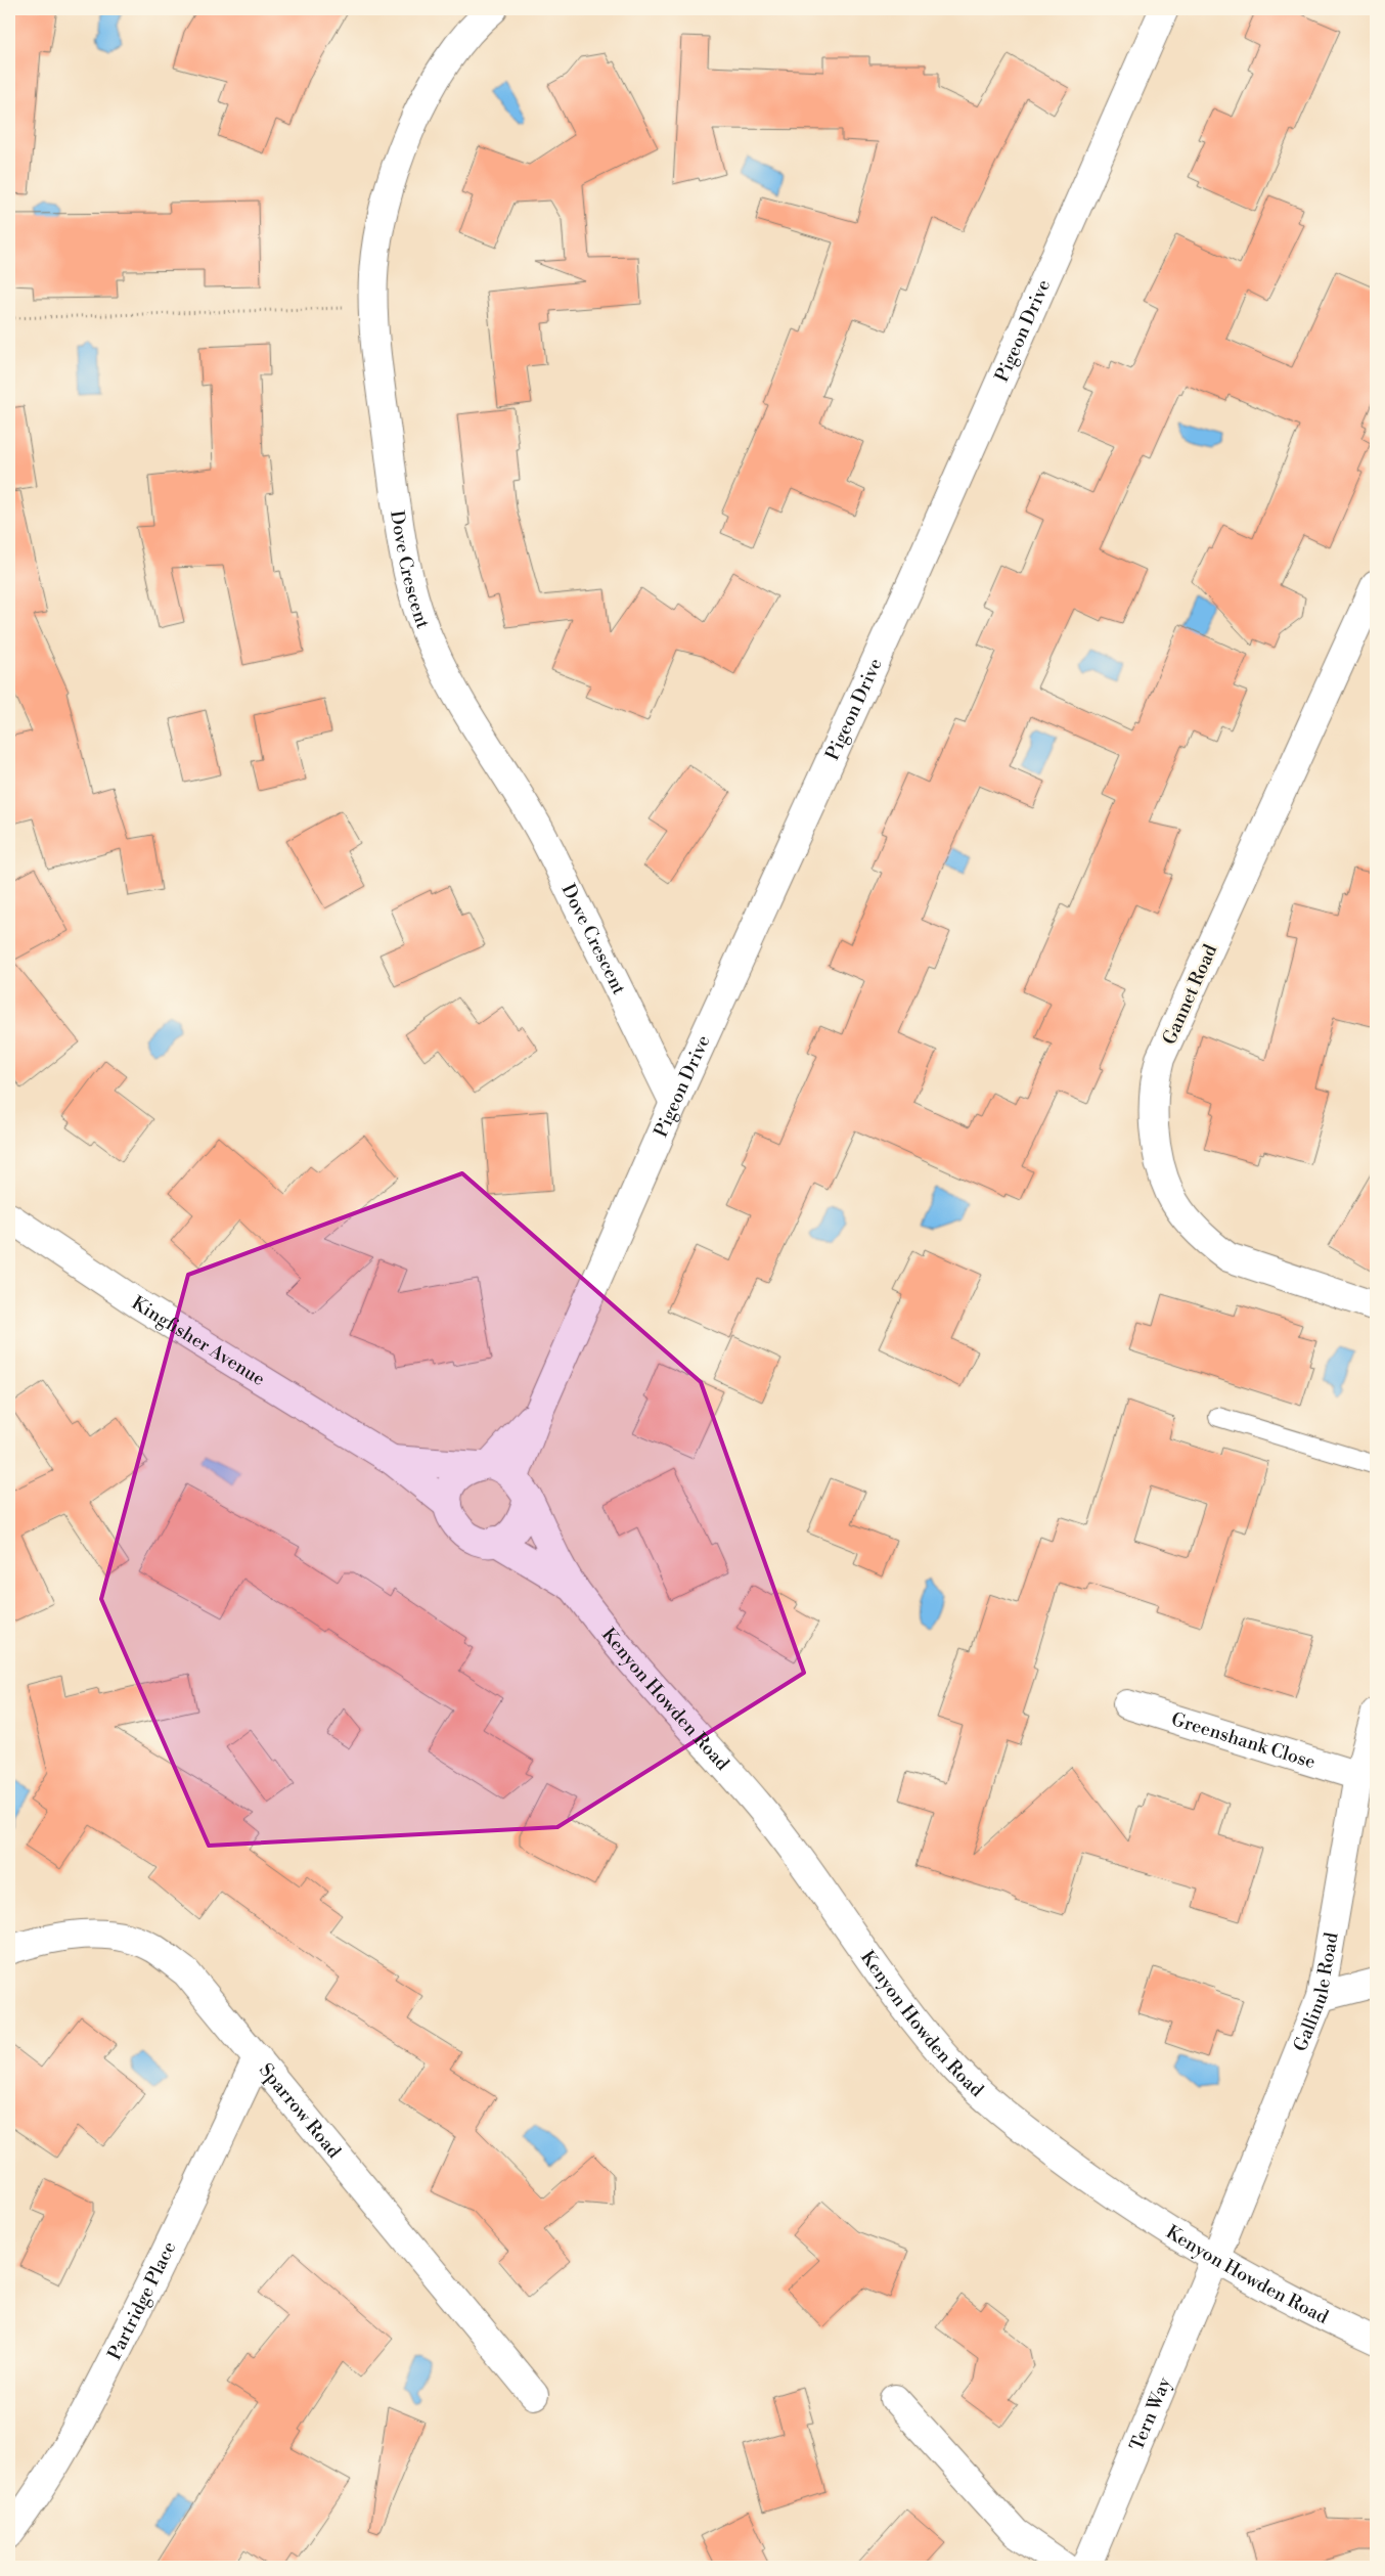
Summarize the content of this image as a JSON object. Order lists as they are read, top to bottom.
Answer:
{
  "streets": {
    "street": [
      "Pigeon Drive",
      "Dove Crescent",
      "Gannet Road",
      "Kingfisher Avenue",
      "Kenyon Howden Road",
      "Greenshank Close",
      "Gallinule Road",
      "Sparrow Road",
      "Partridge Place",
      "Tern Way"
    ]
  },
  "crossings": [
    ["Pigeon Drive", "Dove Crescent"],
    ["Pigeon Drive", "Kingfisher Avenue"],
    ["Pigeon Drive", "Kenyon Howden Road"],
    ["Kingfisher Avenue", "Kenyon Howden Road"],
    ["Kenyon Howden Road", "Gallinule Road"],
    ["Kenyon Howden Road", "Tern Way"],
    ["Greenshank Close", "Gallinule Road"],
    ["Gallinule Road", "Tern Way"],
    ["Sparrow Road", "Partridge Place"]
  ]
}
